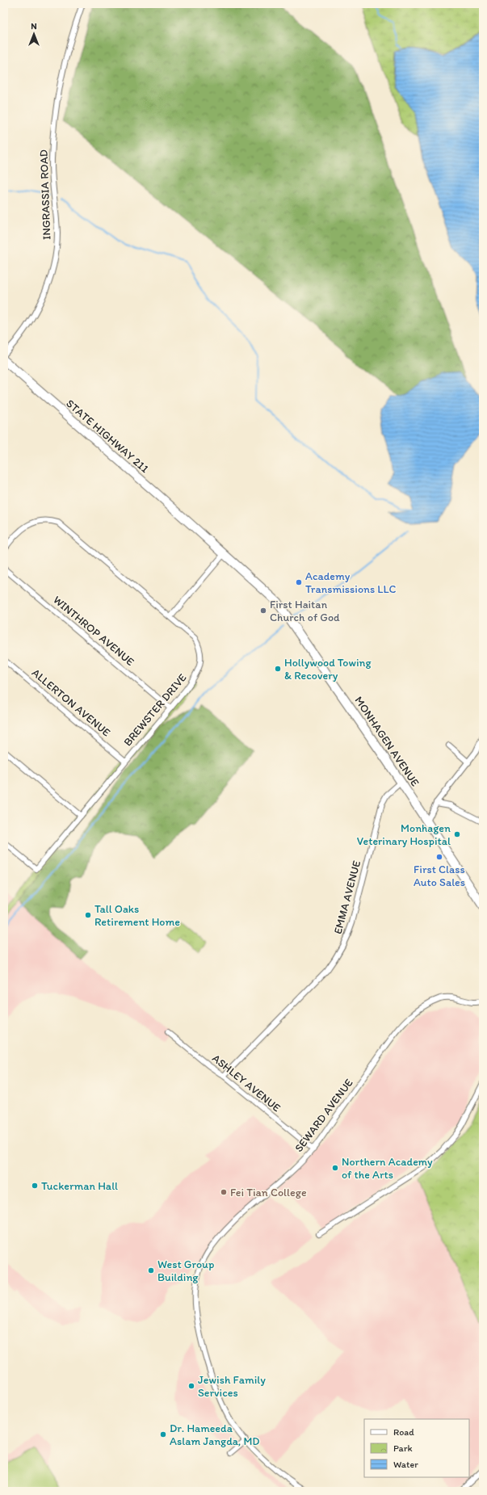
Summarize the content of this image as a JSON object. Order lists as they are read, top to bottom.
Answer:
{
  "streets": {
    "main road": ["STATE HIGHWAY 211", "MONHAGEN AVENUE"],
    "street": [
      "INGRASSIA ROAD",
      "WINTHROP AVENUE",
      "ALLERTON AVENUE",
      "BREWSTER DRIVE",
      "EMMA AVENUE",
      "ASHLEY AVENUE",
      "SEWARD AVENUE"
    ]
  },
  "crossings": [
    ["STATE HIGHWAY 211", "MONHAGEN AVENUE"],
    ["WINTHROP AVENUE", "BREWSTER DRIVE"],
    ["ALLERTON AVENUE", "BREWSTER DRIVE"],
    ["MONHAGEN AVENUE", "EMMA AVENUE"],
    ["EMMA AVENUE", "ASHLEY AVENUE"],
    ["ASHLEY AVENUE", "SEWARD AVENUE"]
  ],
  "places": [
    "Academy Transmissions LLC",
    "First Haitan Church of God",
    "Hollywood Towing & Recovery",
    "Monhagen Veterinary Hospital",
    "First Class Auto Sales",
    "Tall Oaks Retirement Home",
    "Northern Academy of the Arts",
    "Tuckerman Hall",
    "Fei Tian College",
    "West Group Building",
    "Jewish Family Services",
    "Dr. Hameeda Aslam Jangda, MD"
  ],
  "legend": ["Road", "Park", "Water"],
  "north": "top"
}
